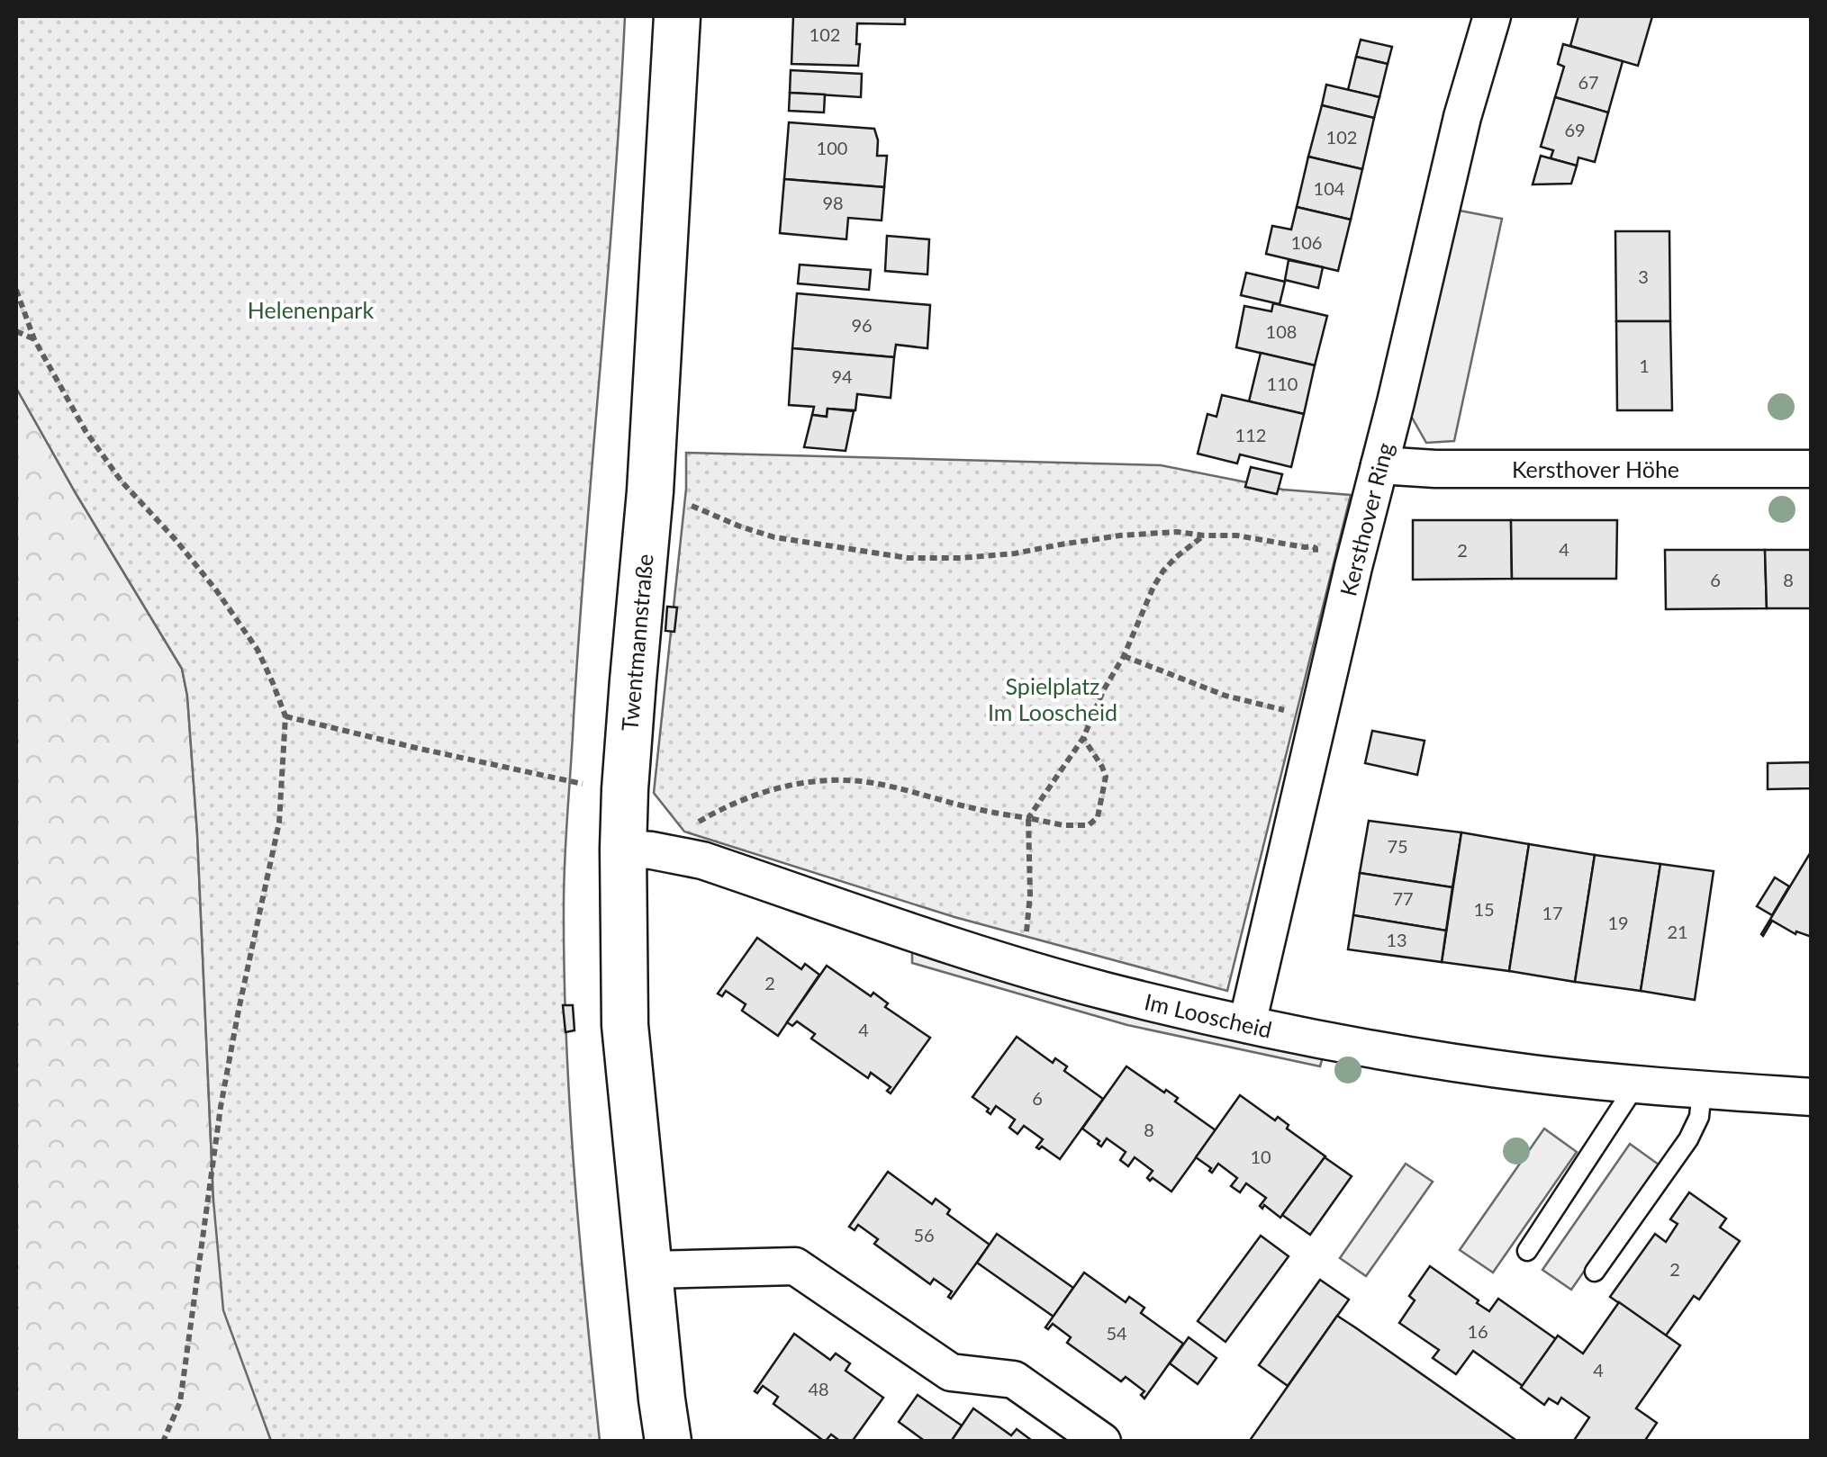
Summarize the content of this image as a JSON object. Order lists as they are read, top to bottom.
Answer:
{
  "streets": {
    "street": [
      "Kersthover Höhe",
      "Kersthover Ring",
      "Twentmannstraße",
      "Im Looscheid"
    ]
  },
  "crossings": [
    ["Kersthover Höhe", "Kersthover Ring"],
    ["Kersthover Ring", "Im Looscheid"],
    ["Twentmannstraße", "Im Looscheid"]
  ],
  "parks": ["Helenenpark", "Spielplatz Im Looscheid"],
  "house_numbers": [
    "102",
    "67",
    "69",
    "102",
    "100",
    "104",
    "98",
    "106",
    "3",
    "96",
    "108",
    "1",
    "94",
    "110",
    "112",
    "4",
    "2",
    "6",
    "8",
    "75",
    "77",
    "15",
    "17",
    "19",
    "21",
    "13",
    "2",
    "4",
    "6",
    "8",
    "10",
    "56",
    "2",
    "16",
    "54",
    "4",
    "48"
  ]
}
